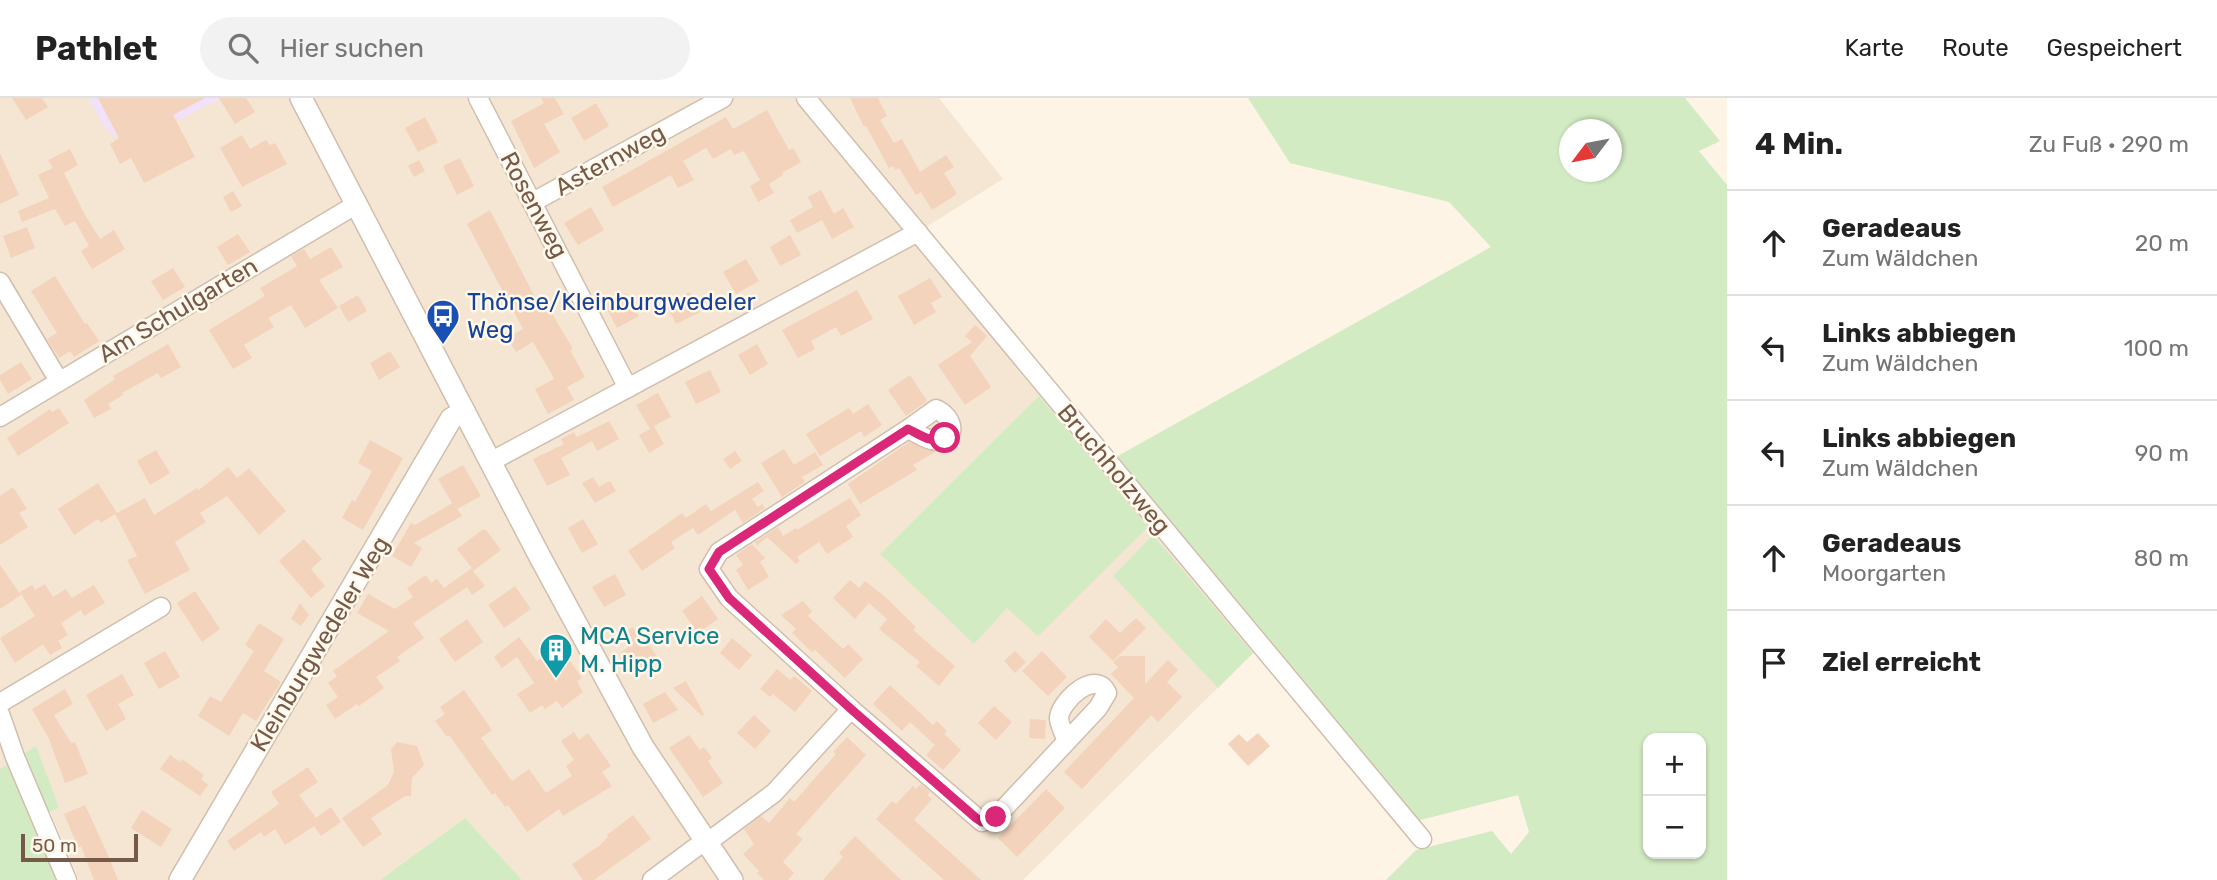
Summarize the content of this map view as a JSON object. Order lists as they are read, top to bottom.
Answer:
{
  "streets": {
    "street": [
      "Asternweg",
      "Rosenweg",
      "Am Schulgarten",
      "Bruchholzweg",
      "Kleinburgwedeler Weg"
    ]
  },
  "crossings": [
    ["Asternweg", "Rosenweg"]
  ],
  "places": {
    "bus stop": ["Thönse/Kleinburgwedeler Weg"],
    "building": ["MCA Service M. Hipp"]
  },
  "scale_bar": "50 m",
  "north": "bottom left",
  "page": {
    "header": "Pathlet",
    "search": "Hier suchen",
    "nav": ["Karte", "Route", "Gespeichert"],
    "heading": ["4 Min.", "Zu Fuß · 290 m"],
    "list": [
      ["Geradeaus", "Zum Wäldchen", "20 m"],
      ["Links abbiegen", "Zum Wäldchen", "100 m"],
      ["Links abbiegen", "Zum Wäldchen", "90 m"],
      ["Geradeaus", "Moorgarten", "80 m"],
      "Ziel erreicht"
    ],
    "map_buttons": ["+", "−"],
    "scale": "50 m"
  }
}
